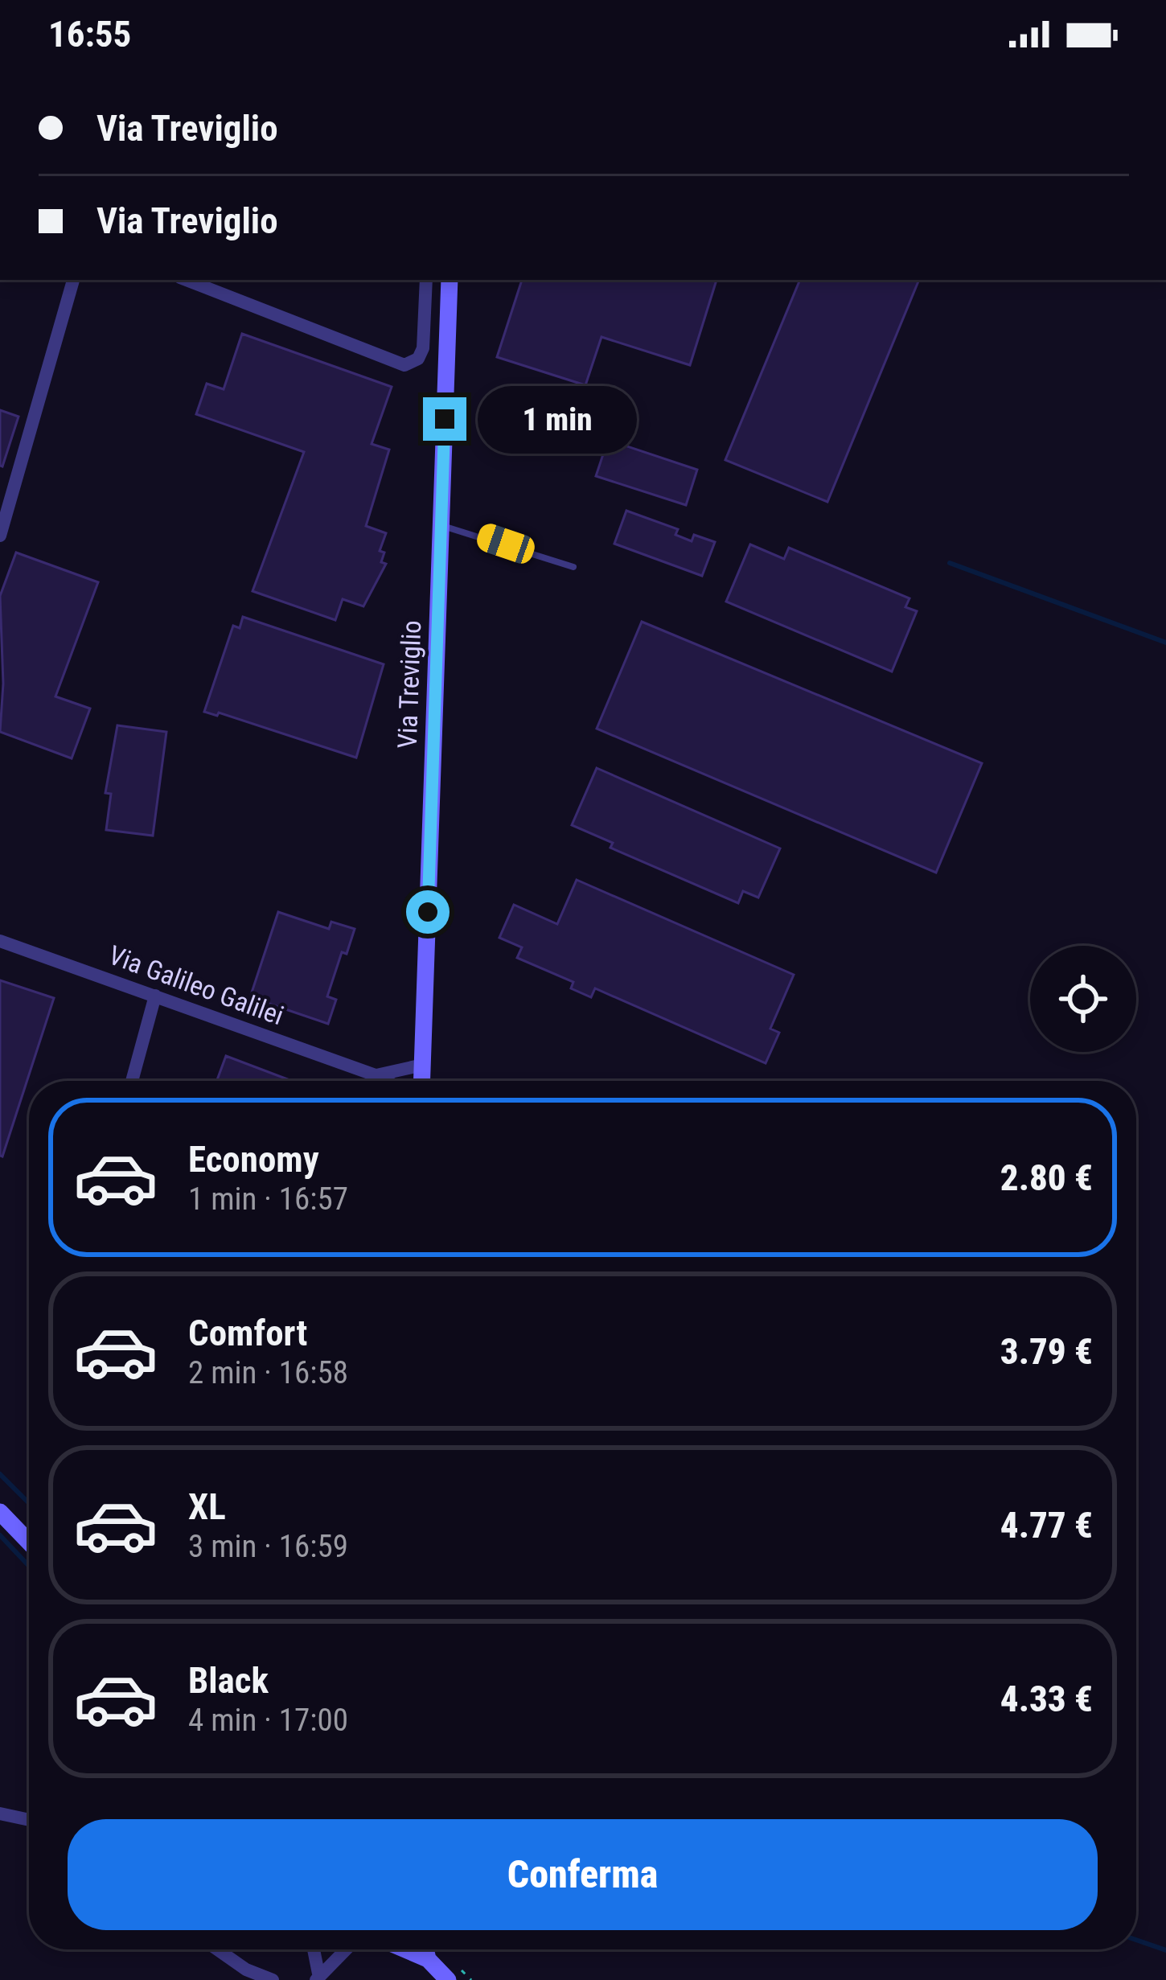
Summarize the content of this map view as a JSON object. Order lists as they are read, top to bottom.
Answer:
{
  "streets": {
    "street": ["Via Treviglio", "Via Galileo Galilei"]
  },
  "page": {
    "status": "16:55",
    "banner": ["Via Treviglio", "Via Treviglio"],
    "bubble": "1 min",
    "list": [
      {
        "name": "Economy",
        "note": "1 min · 16:57",
        "value": "2.80 €"
      },
      {
        "name": "Comfort",
        "note": "2 min · 16:58",
        "value": "3.79 €"
      },
      {
        "name": "XL",
        "note": "3 min · 16:59",
        "value": "4.77 €"
      },
      {
        "name": "Black",
        "note": "4 min · 17:00",
        "value": "4.33 €"
      }
    ],
    "buttons": "Conferma"
  }
}
